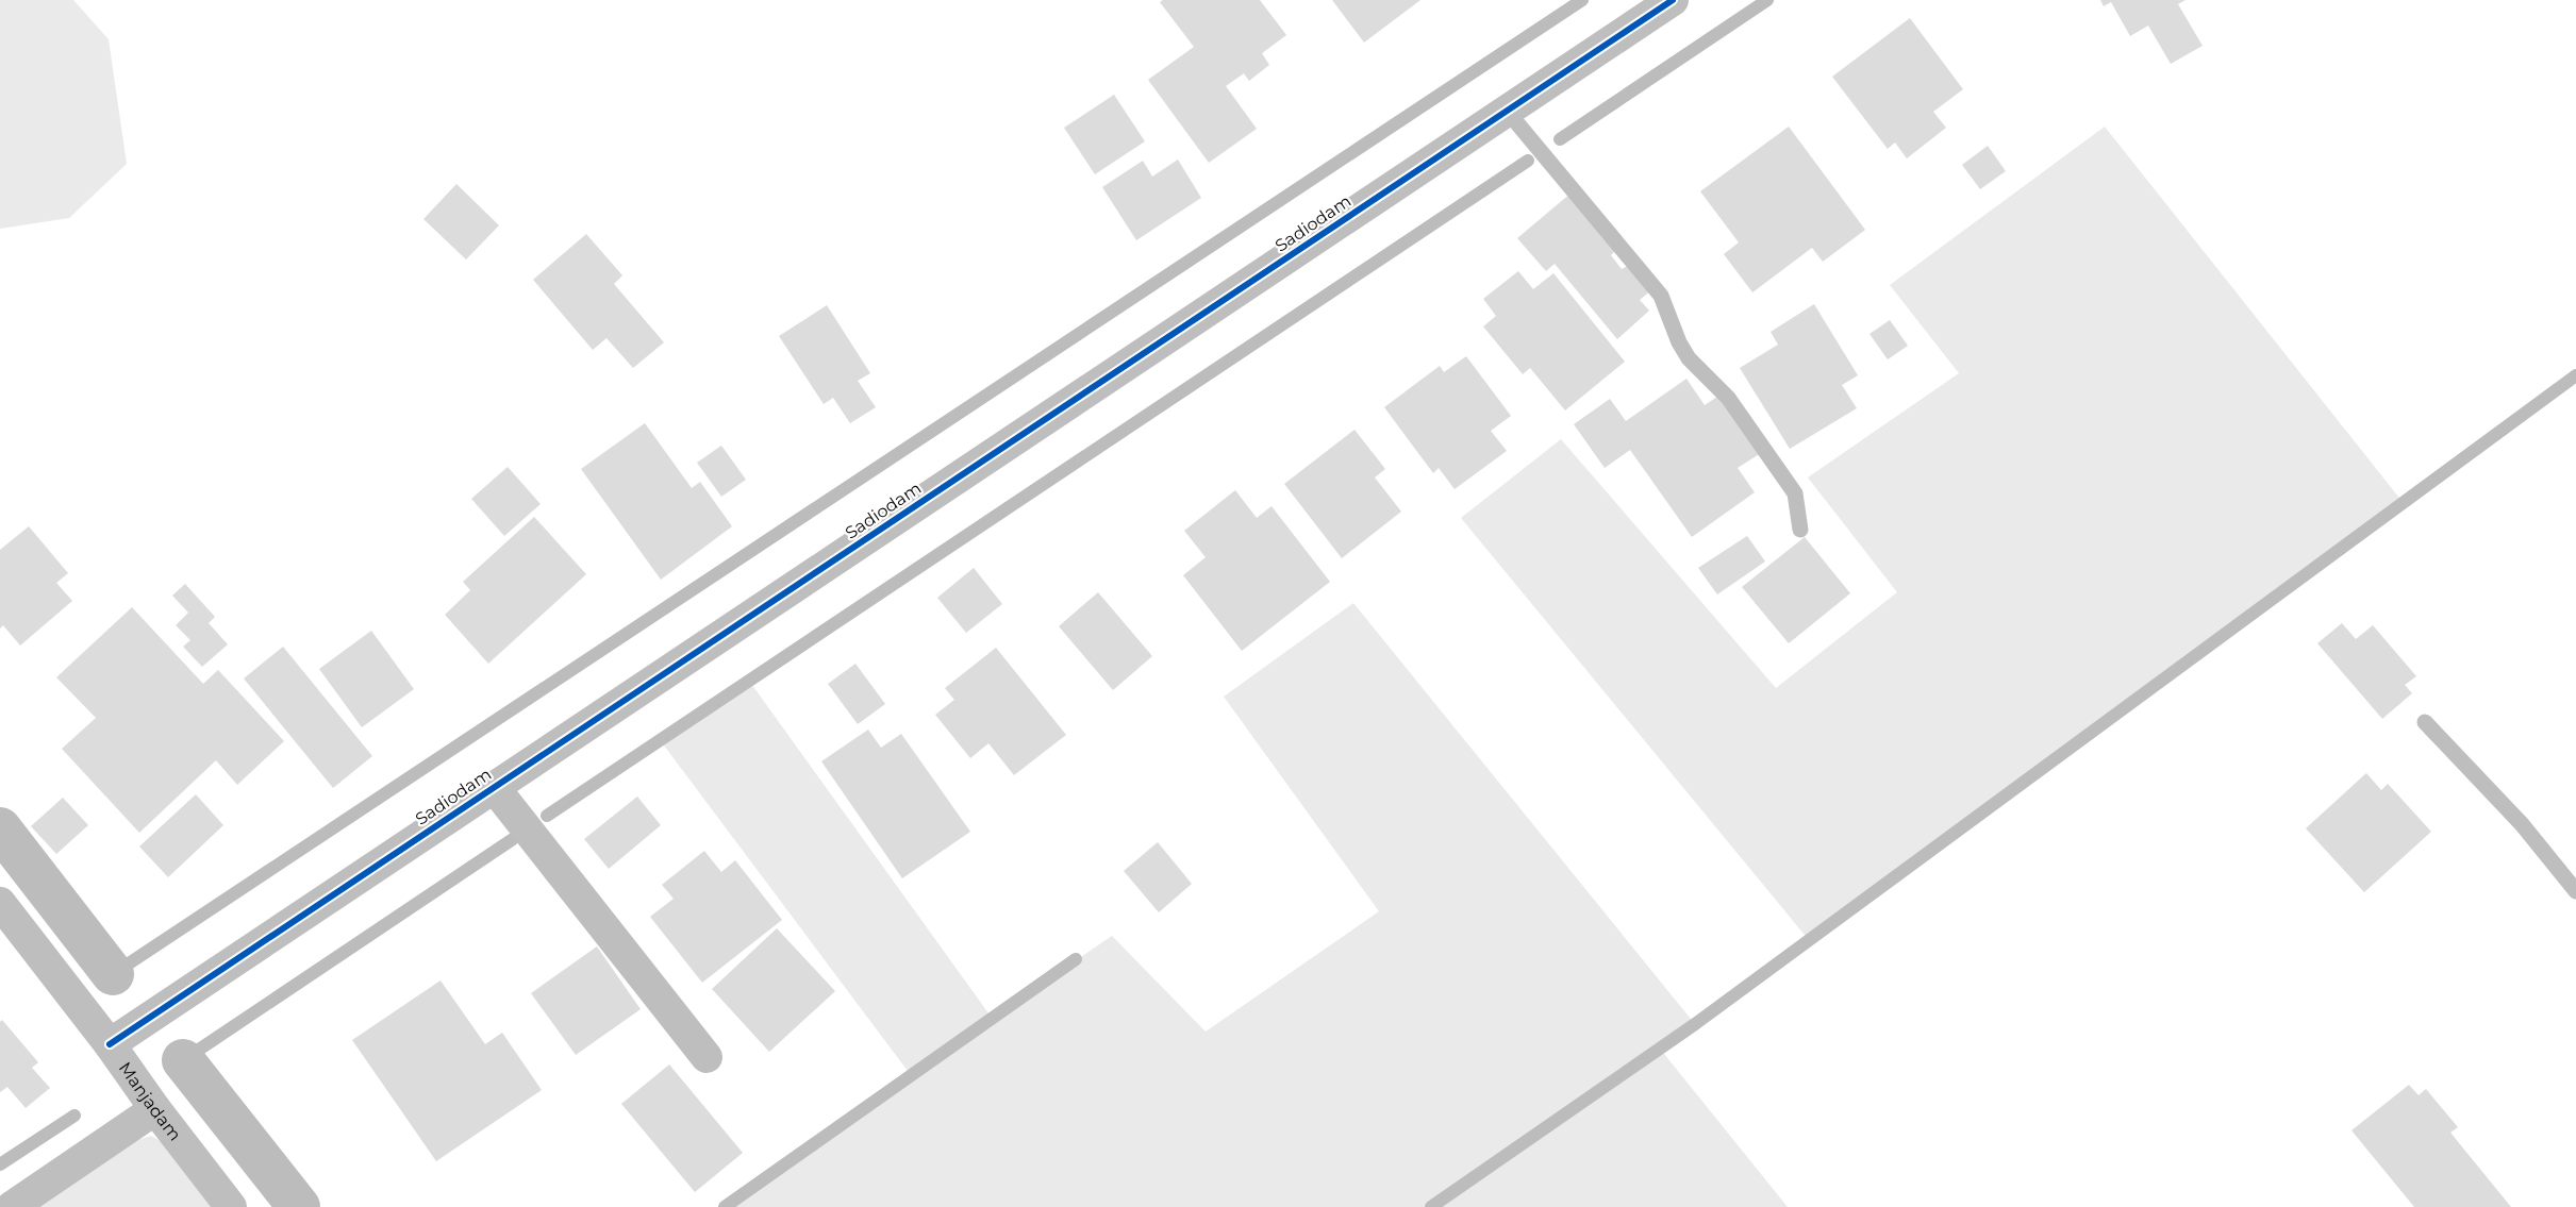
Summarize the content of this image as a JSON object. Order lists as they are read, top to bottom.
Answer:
{
  "streets": {
    "street": ["Sadiodam", "Manjadam"]
  },
  "crossings": [
    ["Sadiodam", "Manjadam"]
  ]
}
